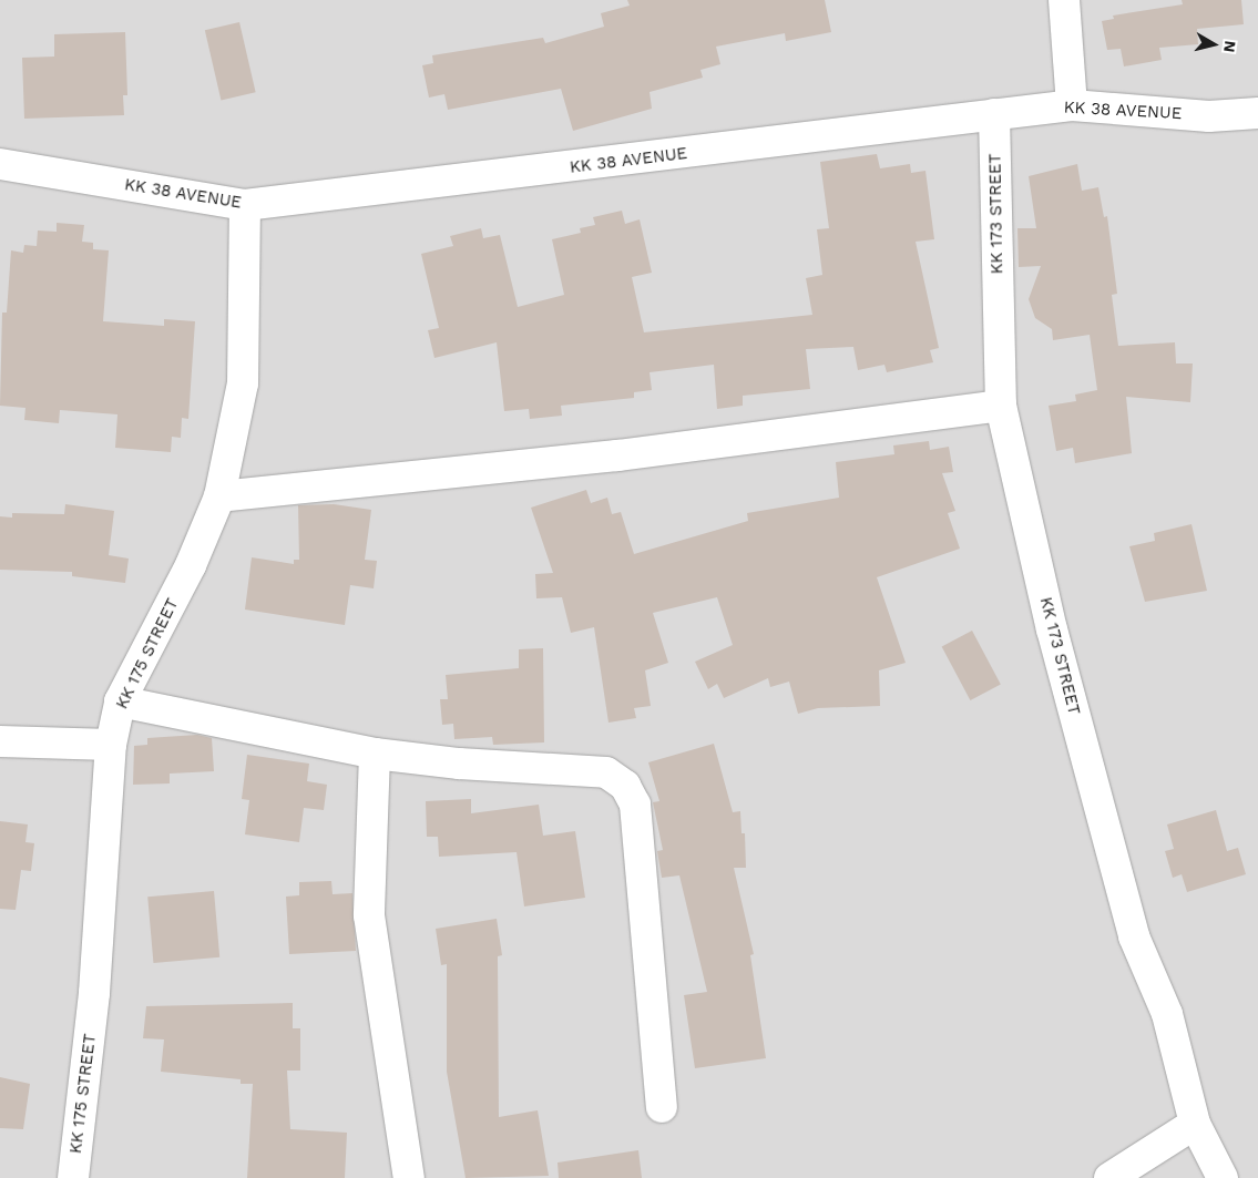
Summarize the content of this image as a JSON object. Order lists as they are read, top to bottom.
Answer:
{
  "streets": {
    "street": ["KK 38 AVENUE", "KK 173 STREET", "KK 175 STREET"]
  },
  "crossings": [
    ["KK 38 AVENUE", "KK 173 STREET"],
    ["KK 38 AVENUE", "KK 175 STREET"]
  ],
  "north": "right"
}
